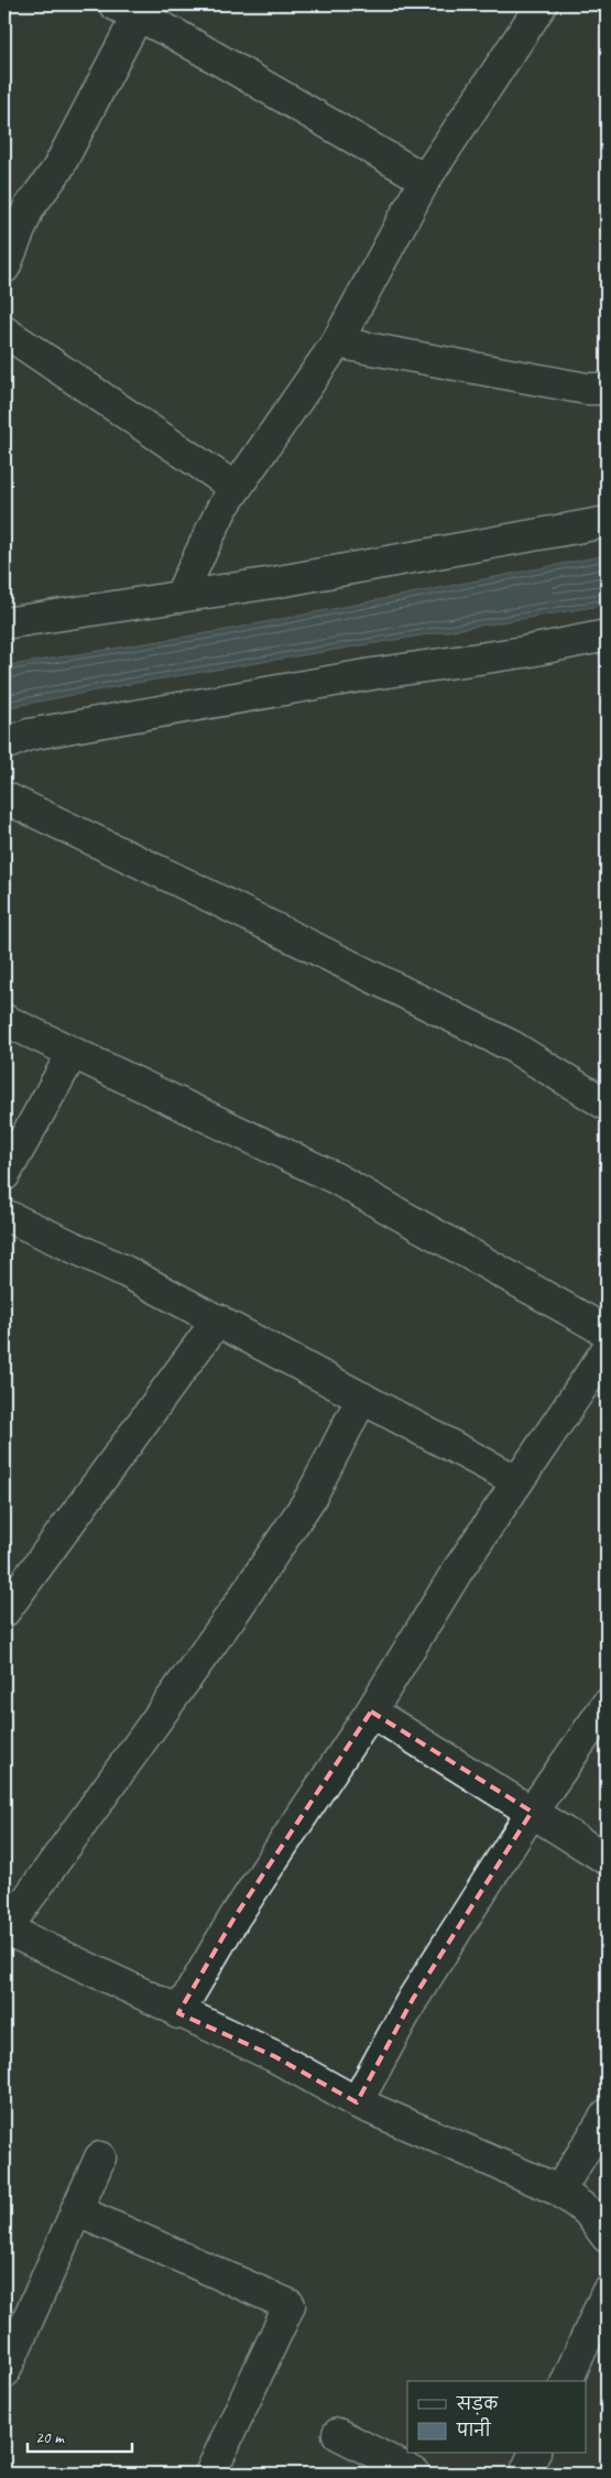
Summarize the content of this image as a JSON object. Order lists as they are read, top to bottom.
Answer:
{
  "legend": ["सड़क", "पानी"],
  "scale_bar": "20 m"
}
